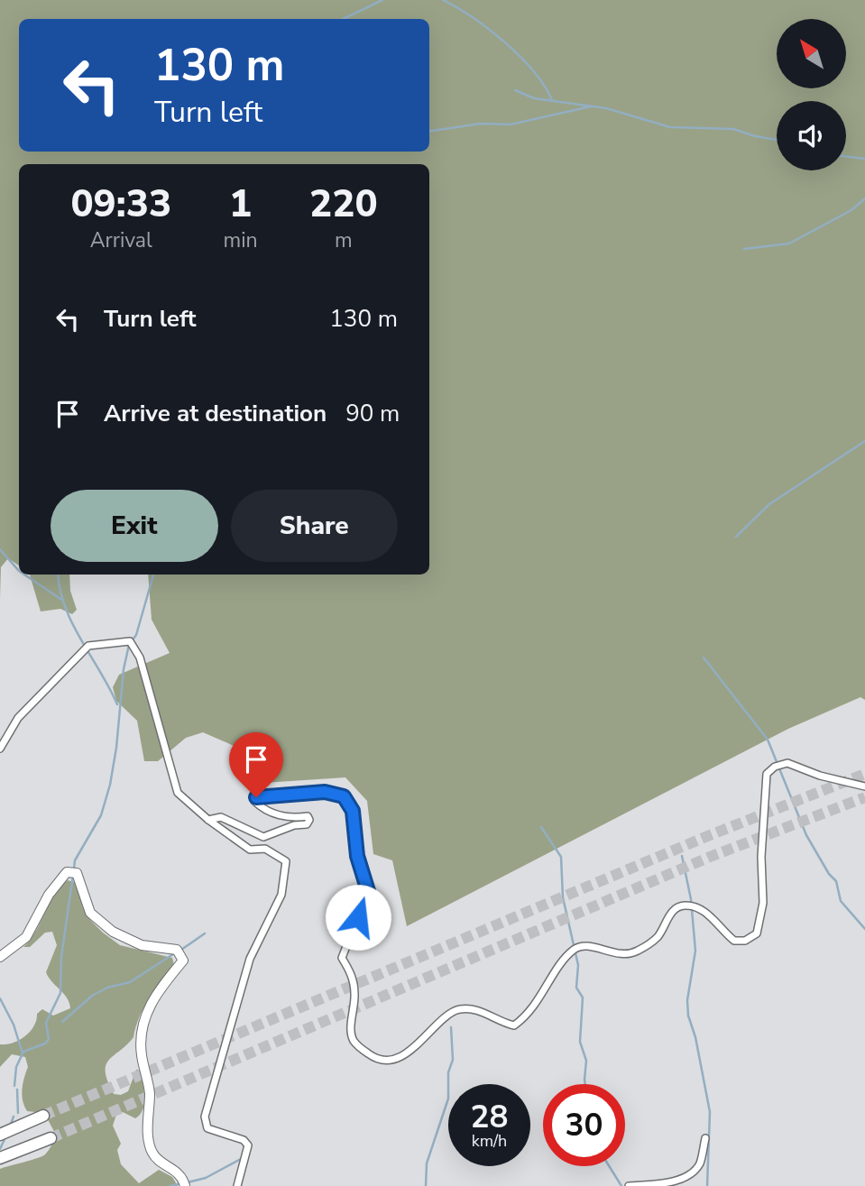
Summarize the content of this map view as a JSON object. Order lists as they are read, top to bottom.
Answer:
{
  "north": "top left",
  "page": {
    "turn": ["130 m", "Turn left"],
    "eta": [
      "09:33",
      "Arrival",
      "1",
      "min",
      "220",
      "m"
    ],
    "list": [
      {
        "name": "Turn left",
        "value": "130 m"
      },
      {
        "name": "Arrive at destination",
        "value": "90 m"
      }
    ],
    "buttons": ["Exit", "Share"],
    "speed": "28 km/h",
    "limit": "30"
  }
}
